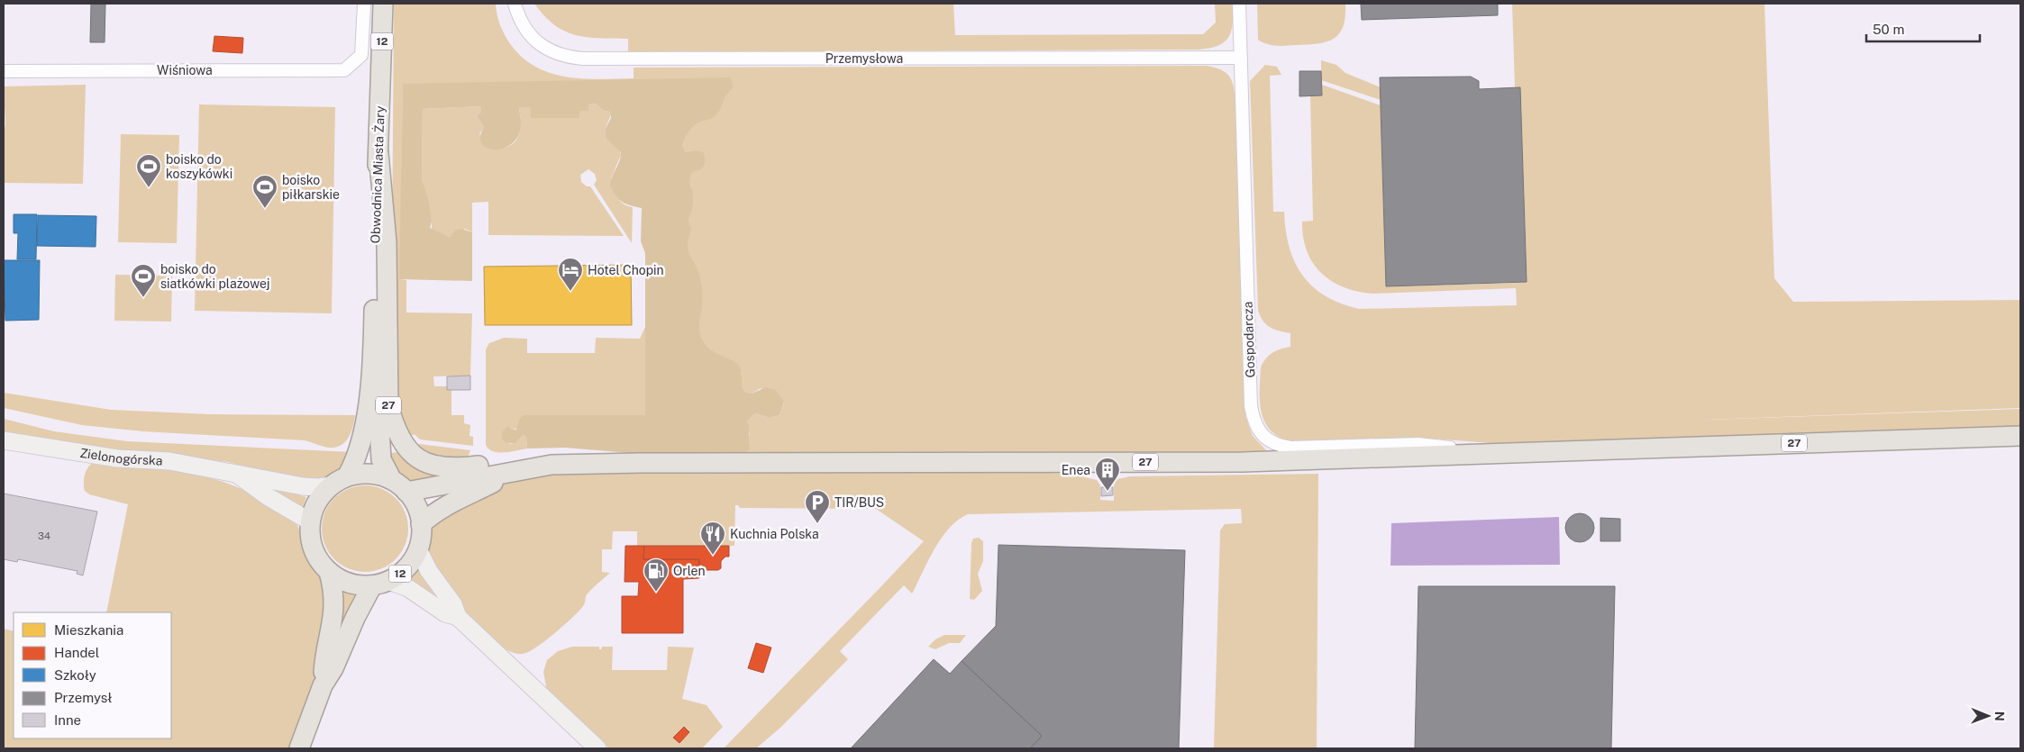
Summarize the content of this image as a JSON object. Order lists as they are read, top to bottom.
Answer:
{
  "streets": {
    "main road": ["12", "Obwodnica Miasta Żary", "27"],
    "street": [
      "Przemysłowa",
      "Wiśniowa",
      "Gospodarcza",
      "Zielonogórska"
    ]
  },
  "crossings": [
    ["12", "Obwodnica Miasta Żary"],
    ["12", "27"],
    ["12", "Zielonogórska"],
    ["Przemysłowa", "Gospodarcza"],
    ["Obwodnica Miasta Żary", "27"],
    ["Gospodarcza", "27"],
    ["27", "Zielonogórska"]
  ],
  "places": {
    "sports": ["boisko do koszykówki", "boisko piłkarskie", "boisko do siatkówki plażowej"],
    "hotel": ["Hotel Chopin"],
    "building": ["Enea"],
    "parking": ["TIR/BUS"],
    "restaurant": ["Kuchnia Polska"],
    "fuel station": ["Orlen"]
  },
  "house_numbers": ["34"],
  "legend": [
    "Mieszkania",
    "Handel",
    "Szkoły",
    "Przemysł",
    "Inne"
  ],
  "scale_bar": "50 m",
  "north": "right"
}
